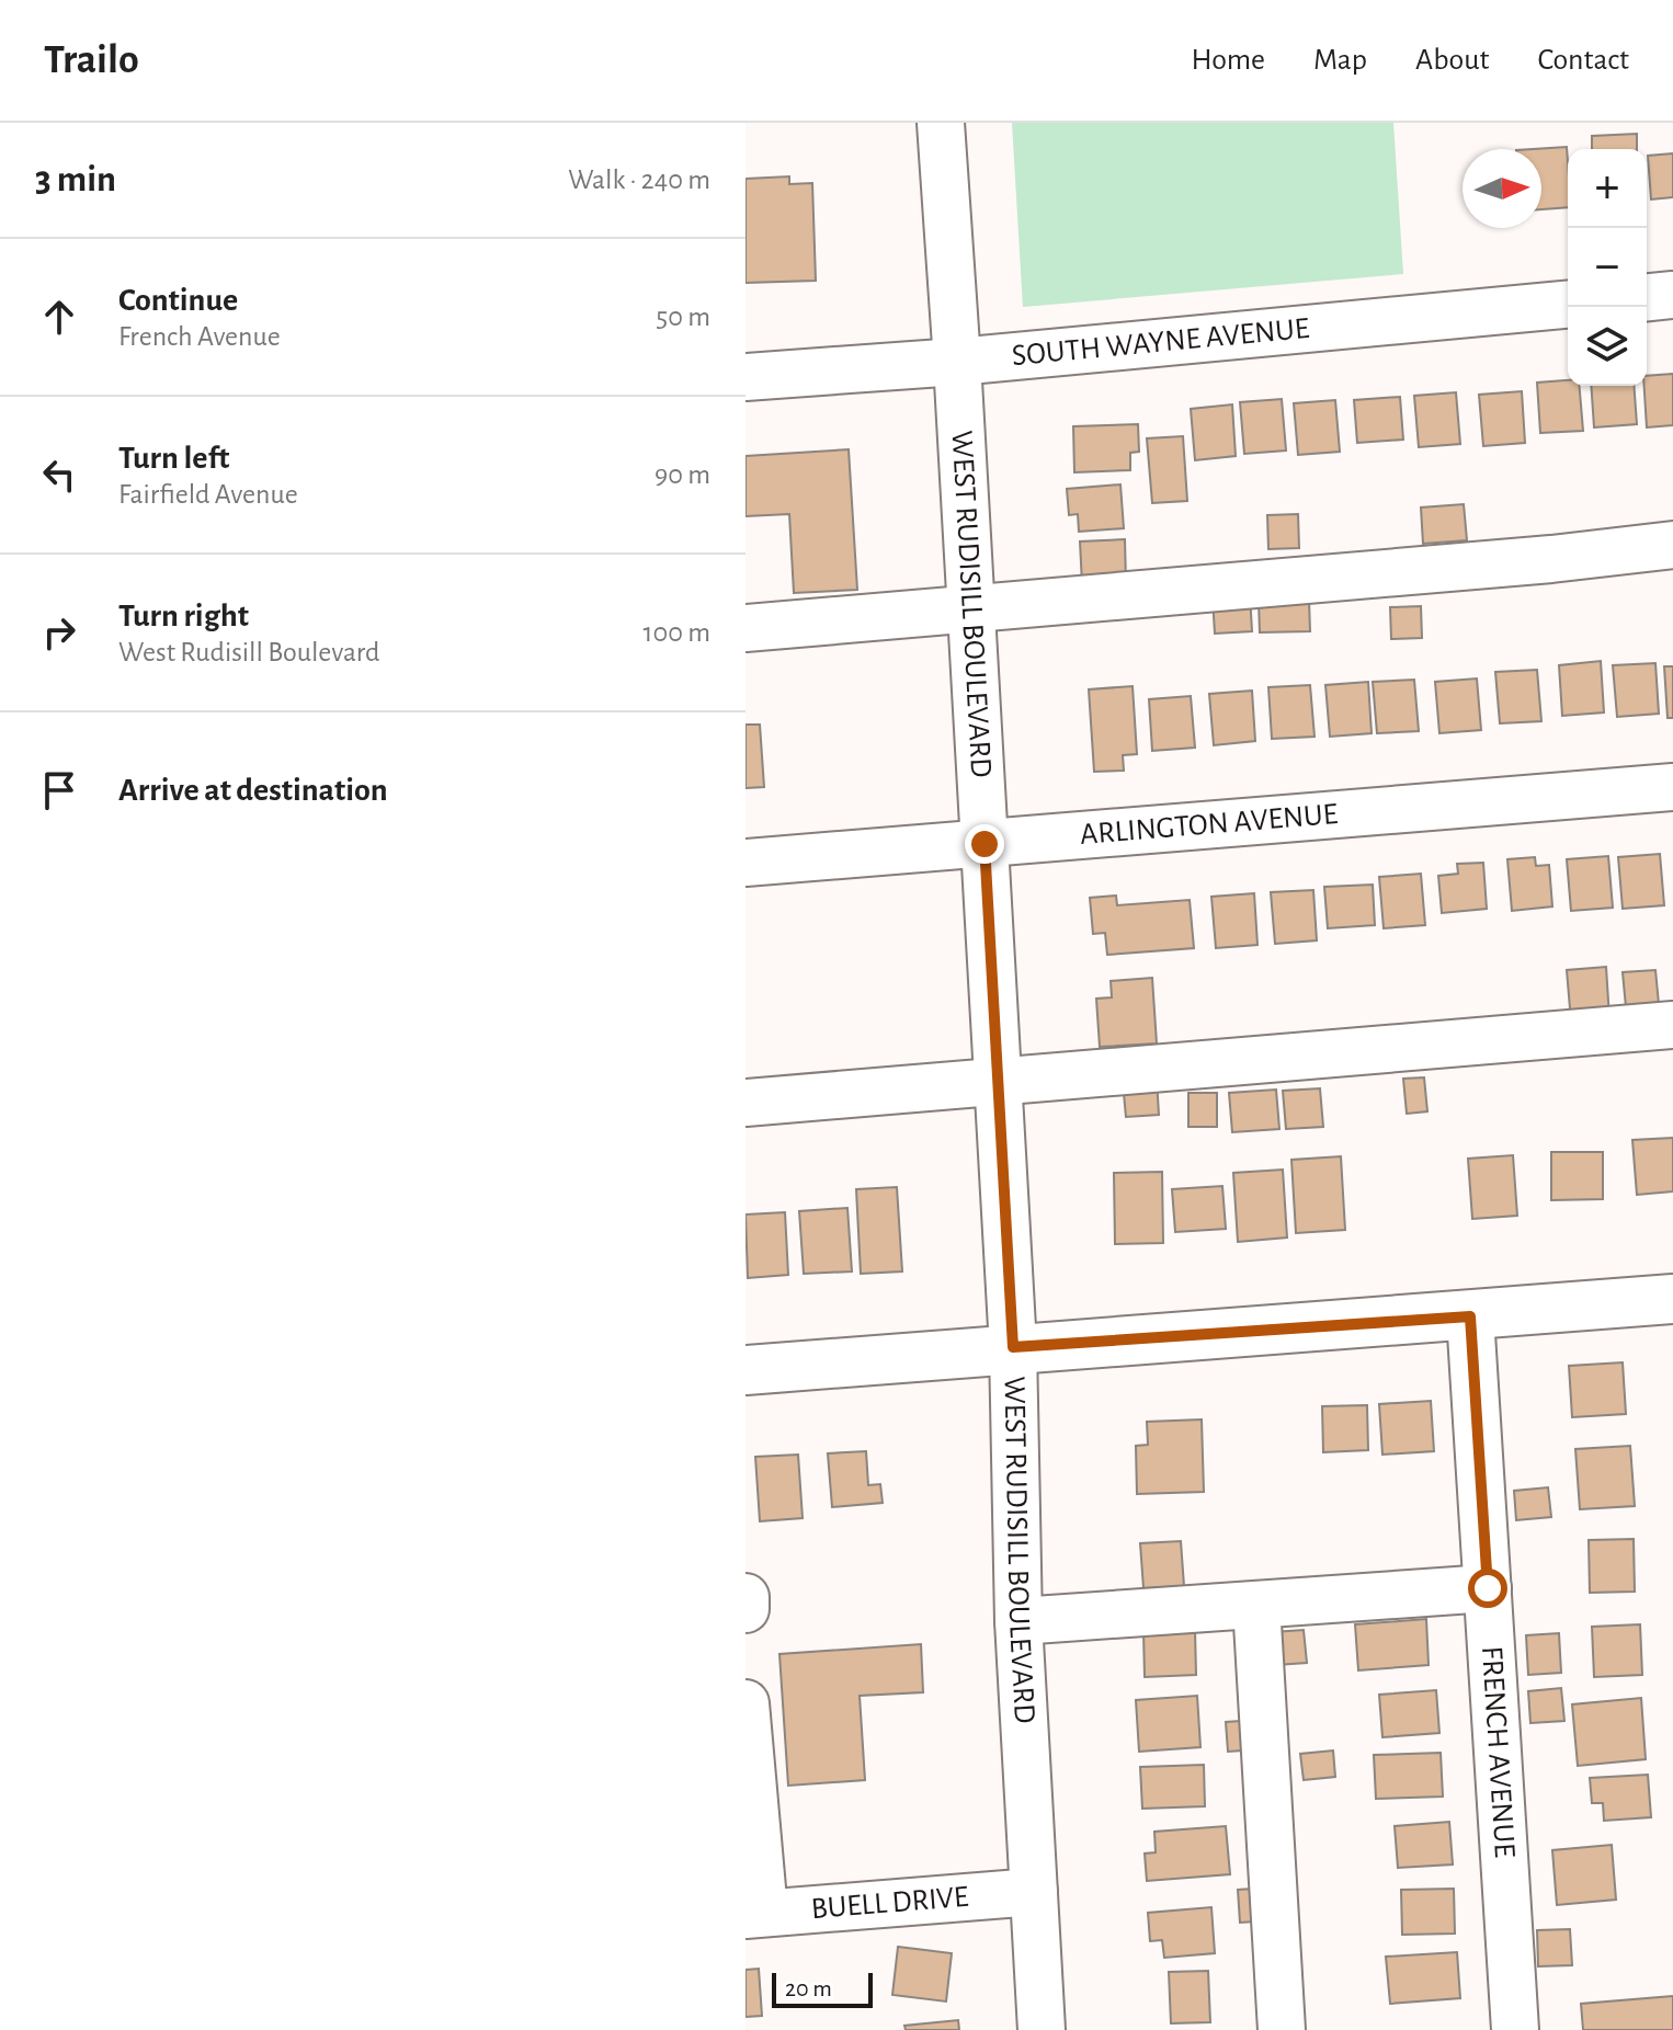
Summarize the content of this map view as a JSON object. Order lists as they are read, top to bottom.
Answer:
{
  "streets": {
    "street": [
      "SOUTH WAYNE AVENUE",
      "WEST RUDISILL BOULEVARD",
      "ARLINGTON AVENUE",
      "FRENCH AVENUE",
      "BUELL DRIVE"
    ]
  },
  "crossings": [
    ["SOUTH WAYNE AVENUE", "WEST RUDISILL BOULEVARD"],
    ["WEST RUDISILL BOULEVARD", "ARLINGTON AVENUE"],
    ["WEST RUDISILL BOULEVARD", "BUELL DRIVE"]
  ],
  "scale_bar": "20 m",
  "north": "right",
  "page": {
    "header": "Trailo",
    "nav": [
      "Home",
      "Map",
      "About",
      "Contact"
    ],
    "heading": ["3 min", "Walk · 240 m"],
    "map_buttons": ["+", "−"],
    "list": [
      ["Continue", "French Avenue", "50 m"],
      ["Turn left", "Fairfield Avenue", "90 m"],
      ["Turn right", "West Rudisill Boulevard", "100 m"],
      "Arrive at destination"
    ],
    "scale": "20 m"
  }
}
